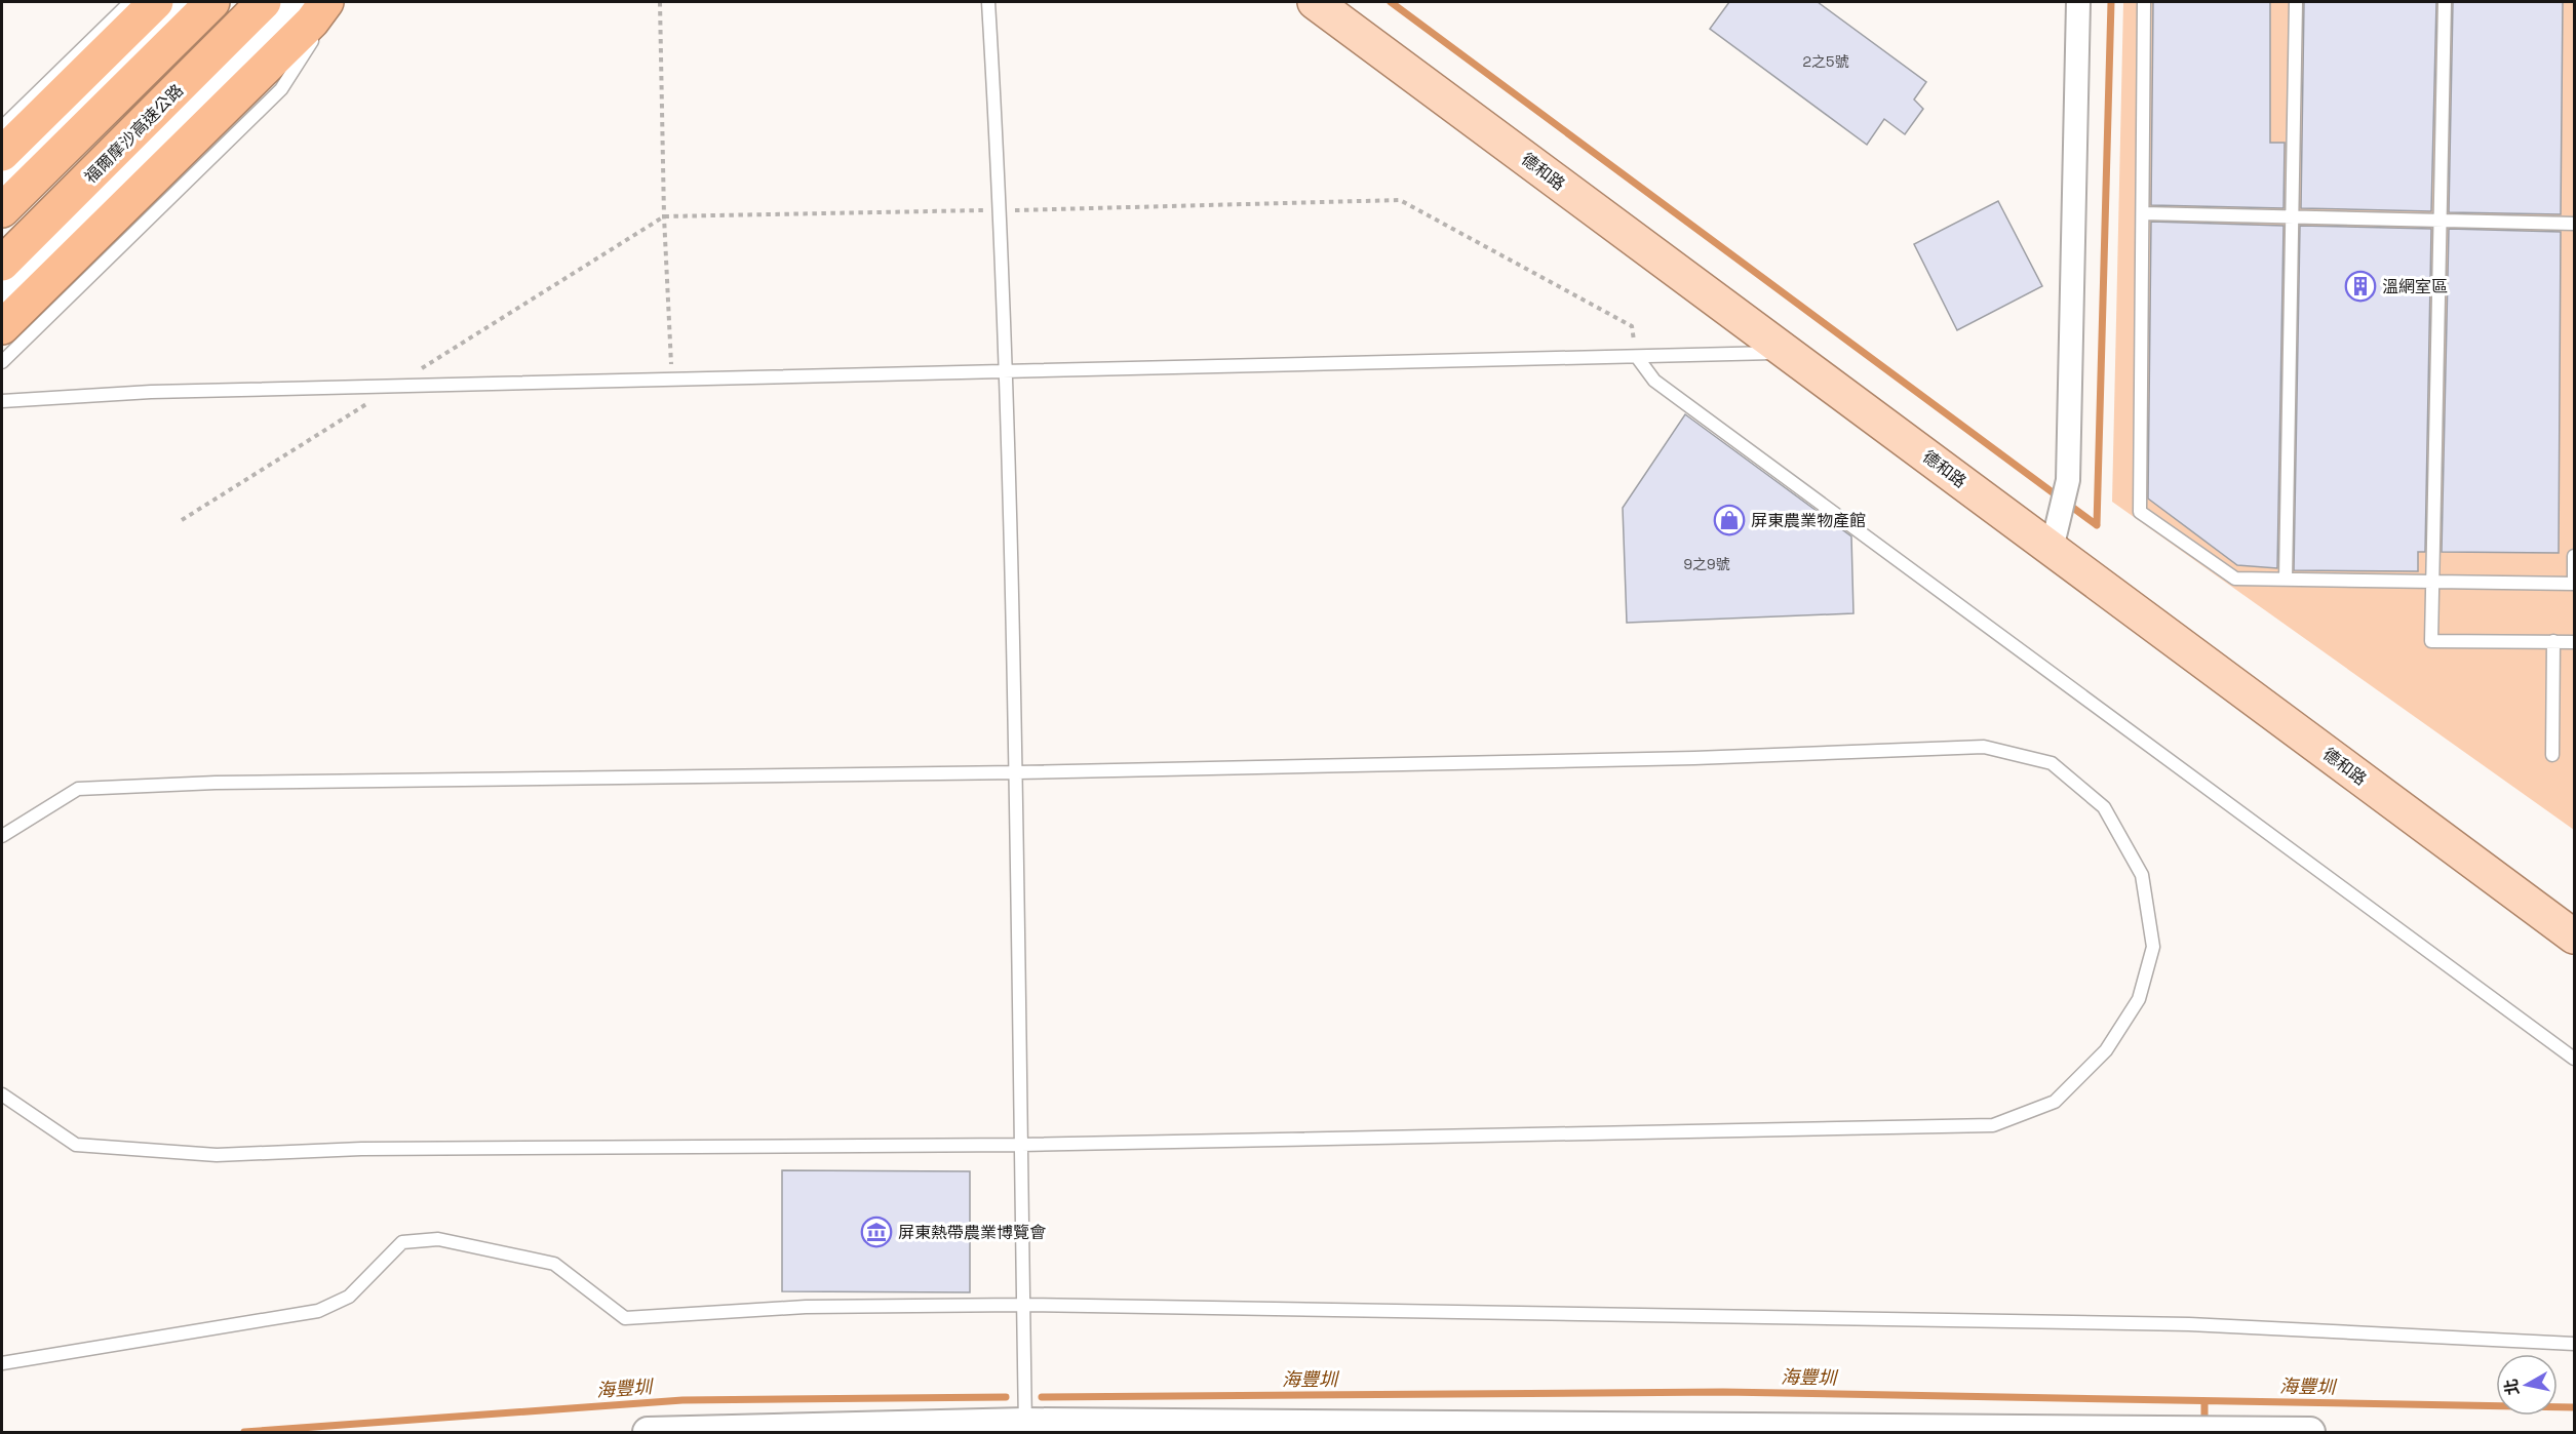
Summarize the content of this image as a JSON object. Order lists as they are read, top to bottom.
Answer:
{
  "streets": {
    "highway": ["福爾摩沙高速公路"],
    "main road": ["德和路"]
  },
  "water": ["海豐圳"],
  "places": {
    "building": ["溫網室區"],
    "shop": ["屏東農業物產館"],
    "museum": ["屏東熱帶農業博覽會"]
  },
  "house_numbers": ["2之5號", "9之9號"],
  "north": "left"
}
